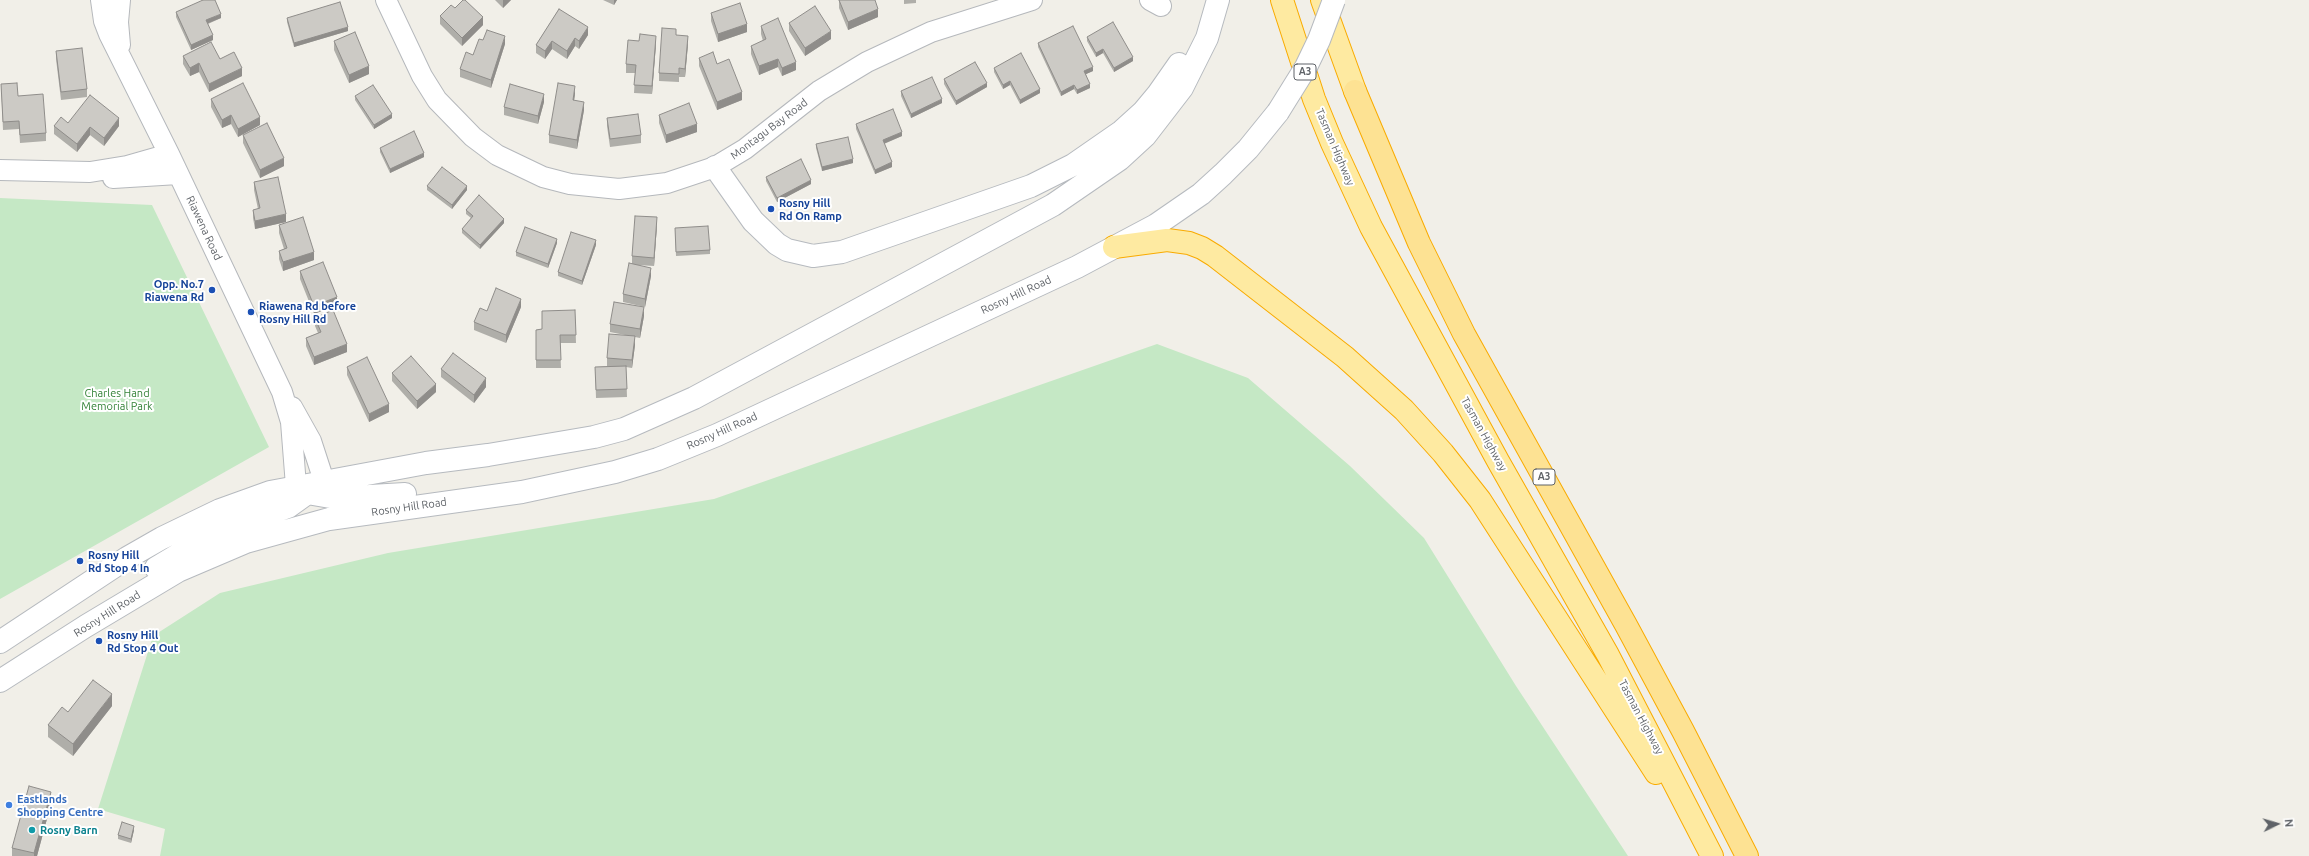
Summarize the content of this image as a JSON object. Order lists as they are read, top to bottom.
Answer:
{
  "streets": {
    "highway": ["A3", "Tasman Highway"],
    "main road": ["Rosny Hill Road"],
    "street": ["Montagu Bay Road", "Riawena Road"]
  },
  "parks": ["Charles Hand Memorial Park"],
  "places": [
    "Rosny Hill Rd On Ramp",
    "Opp. No.7 Riawena Rd",
    "Riawena Rd before Rosny Hill Rd",
    "Rosny Hill Rd Stop 4 In",
    "Rosny Hill Rd Stop 4 Out",
    "Eastlands Shopping Centre",
    "Rosny Barn"
  ],
  "north": "right"
}
